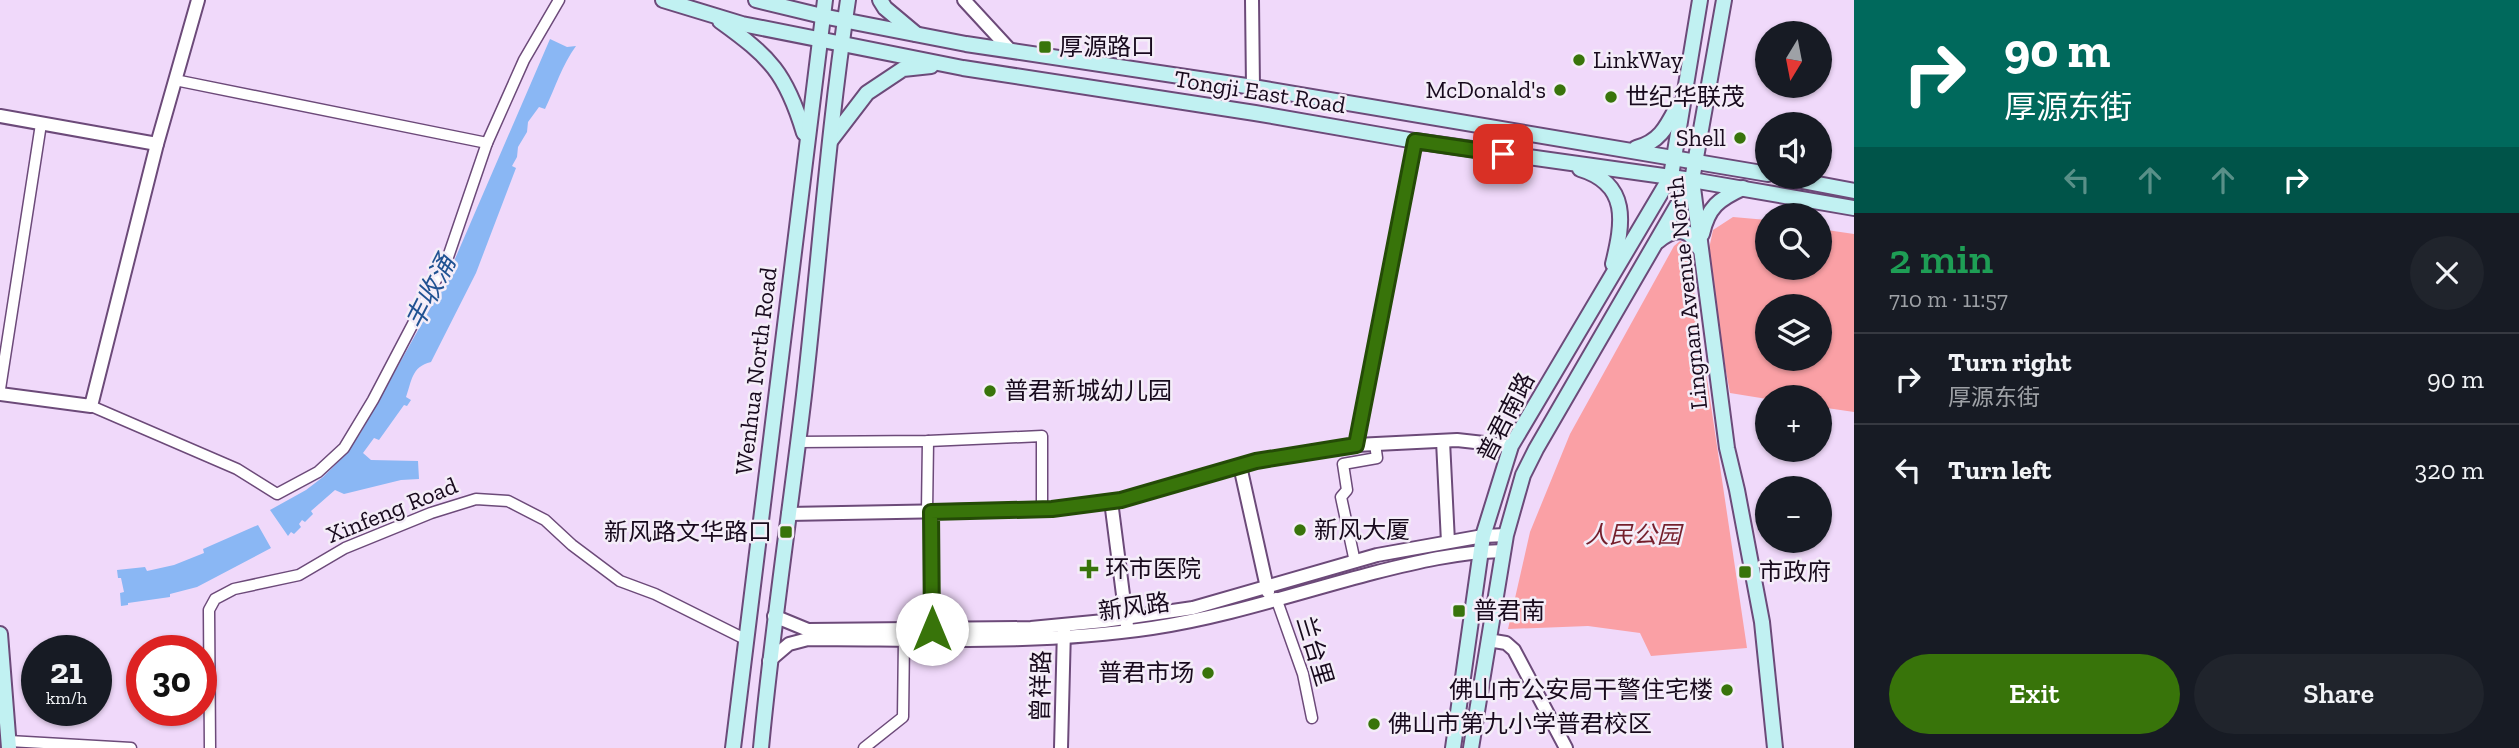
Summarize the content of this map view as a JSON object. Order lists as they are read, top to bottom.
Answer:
{
  "streets": {
    "main road": [
      "Tongji East Road",
      "Lingnan Avenue North",
      "Wenhua North Road",
      "普君南路"
    ],
    "street": [
      "Xinfeng Road",
      "新风路",
      "兰台里",
      "曾祥路"
    ]
  },
  "crossings": [
    ["Tongji East Road", "Lingnan Avenue North"],
    ["Tongji East Road", "Wenhua North Road"],
    ["Tongji East Road", "普君南路"],
    ["Lingnan Avenue North", "普君南路"],
    ["Wenhua North Road", "Xinfeng Road"],
    ["Wenhua North Road", "新风路"],
    ["普君南路", "新风路"],
    ["新风路", "兰台里"],
    ["新风路", "曾祥路"]
  ],
  "water": ["丰收涌"],
  "parks": ["人民公园"],
  "places": {
    "transit": [
      "厚源路口",
      "新风路文华路口",
      "市政府",
      "普君南"
    ],
    "other": [
      "LinkWay",
      "McDonald's",
      "世纪华联茂",
      "Shell",
      "普君新城幼儿园",
      "新风大厦",
      "普君市场",
      "佛山市公安局干警住宅楼",
      "佛山市第九小学普君校区"
    ],
    "health": ["环市医院"]
  },
  "north": "bottom",
  "page": {
    "turn": ["90 m", "厚源东街"],
    "map_buttons": ["+", "−"],
    "heading": ["2 min", "710 m · 11:57"],
    "list": [
      {
        "name": "Turn right",
        "note": "厚源东街",
        "value": "90 m"
      },
      {
        "name": "Turn left",
        "value": "320 m"
      }
    ],
    "speed": "21 km/h",
    "limit": "30",
    "buttons": ["Exit", "Share"]
  }
}
